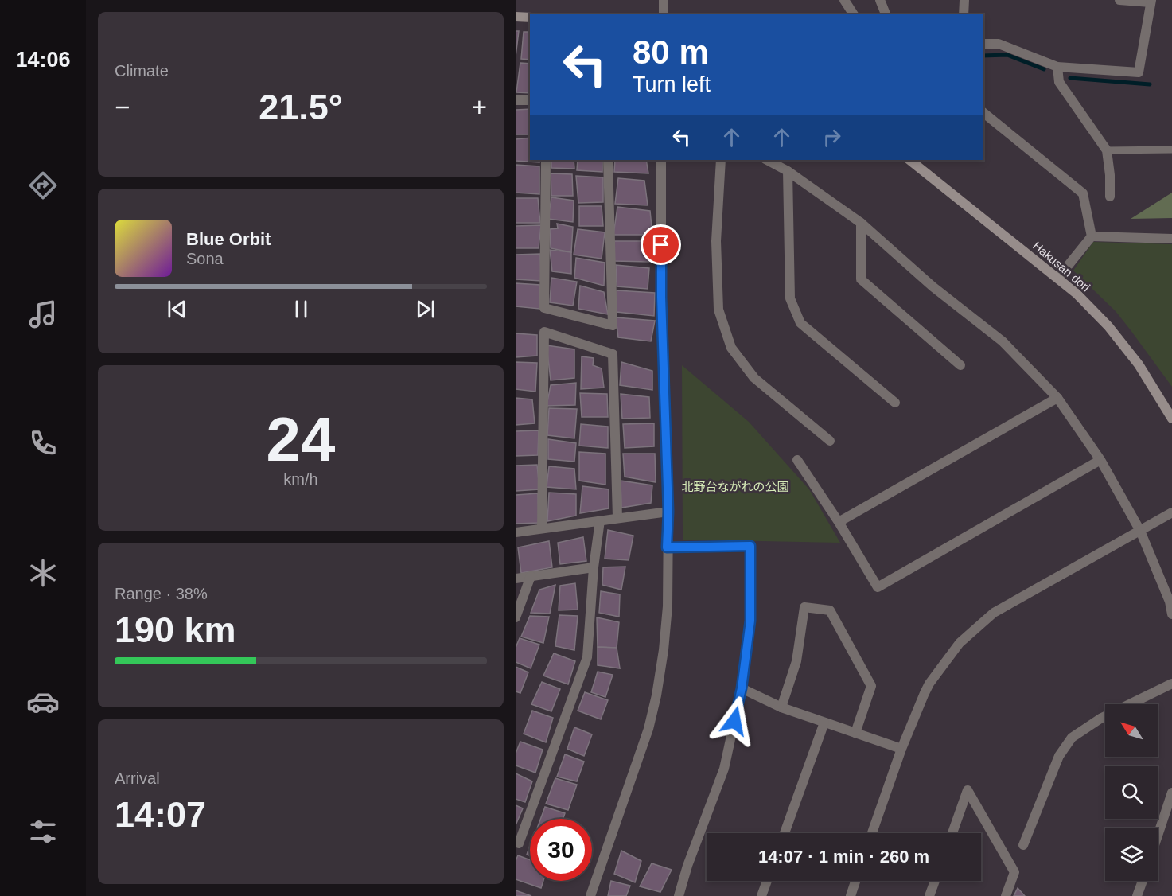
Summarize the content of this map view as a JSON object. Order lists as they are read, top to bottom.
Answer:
{
  "streets": {
    "street": ["Hakusan dori"]
  },
  "parks": ["北野台ながれの公園"],
  "north": "top left",
  "page": {
    "tabs": "14:06",
    "tile": [
      "Climate",
      ["24", "km/h"],
      ["Range · 38%", "190 km"],
      ["Arrival", "14:07"]
    ],
    "turn": ["80 m", "Turn left"],
    "heat": ["−", "21.5°", "+"],
    "song": ["Blue Orbit", "Sona"],
    "limit": "30",
    "trip": "14:07 · 1 min · 260 m"
  }
}
